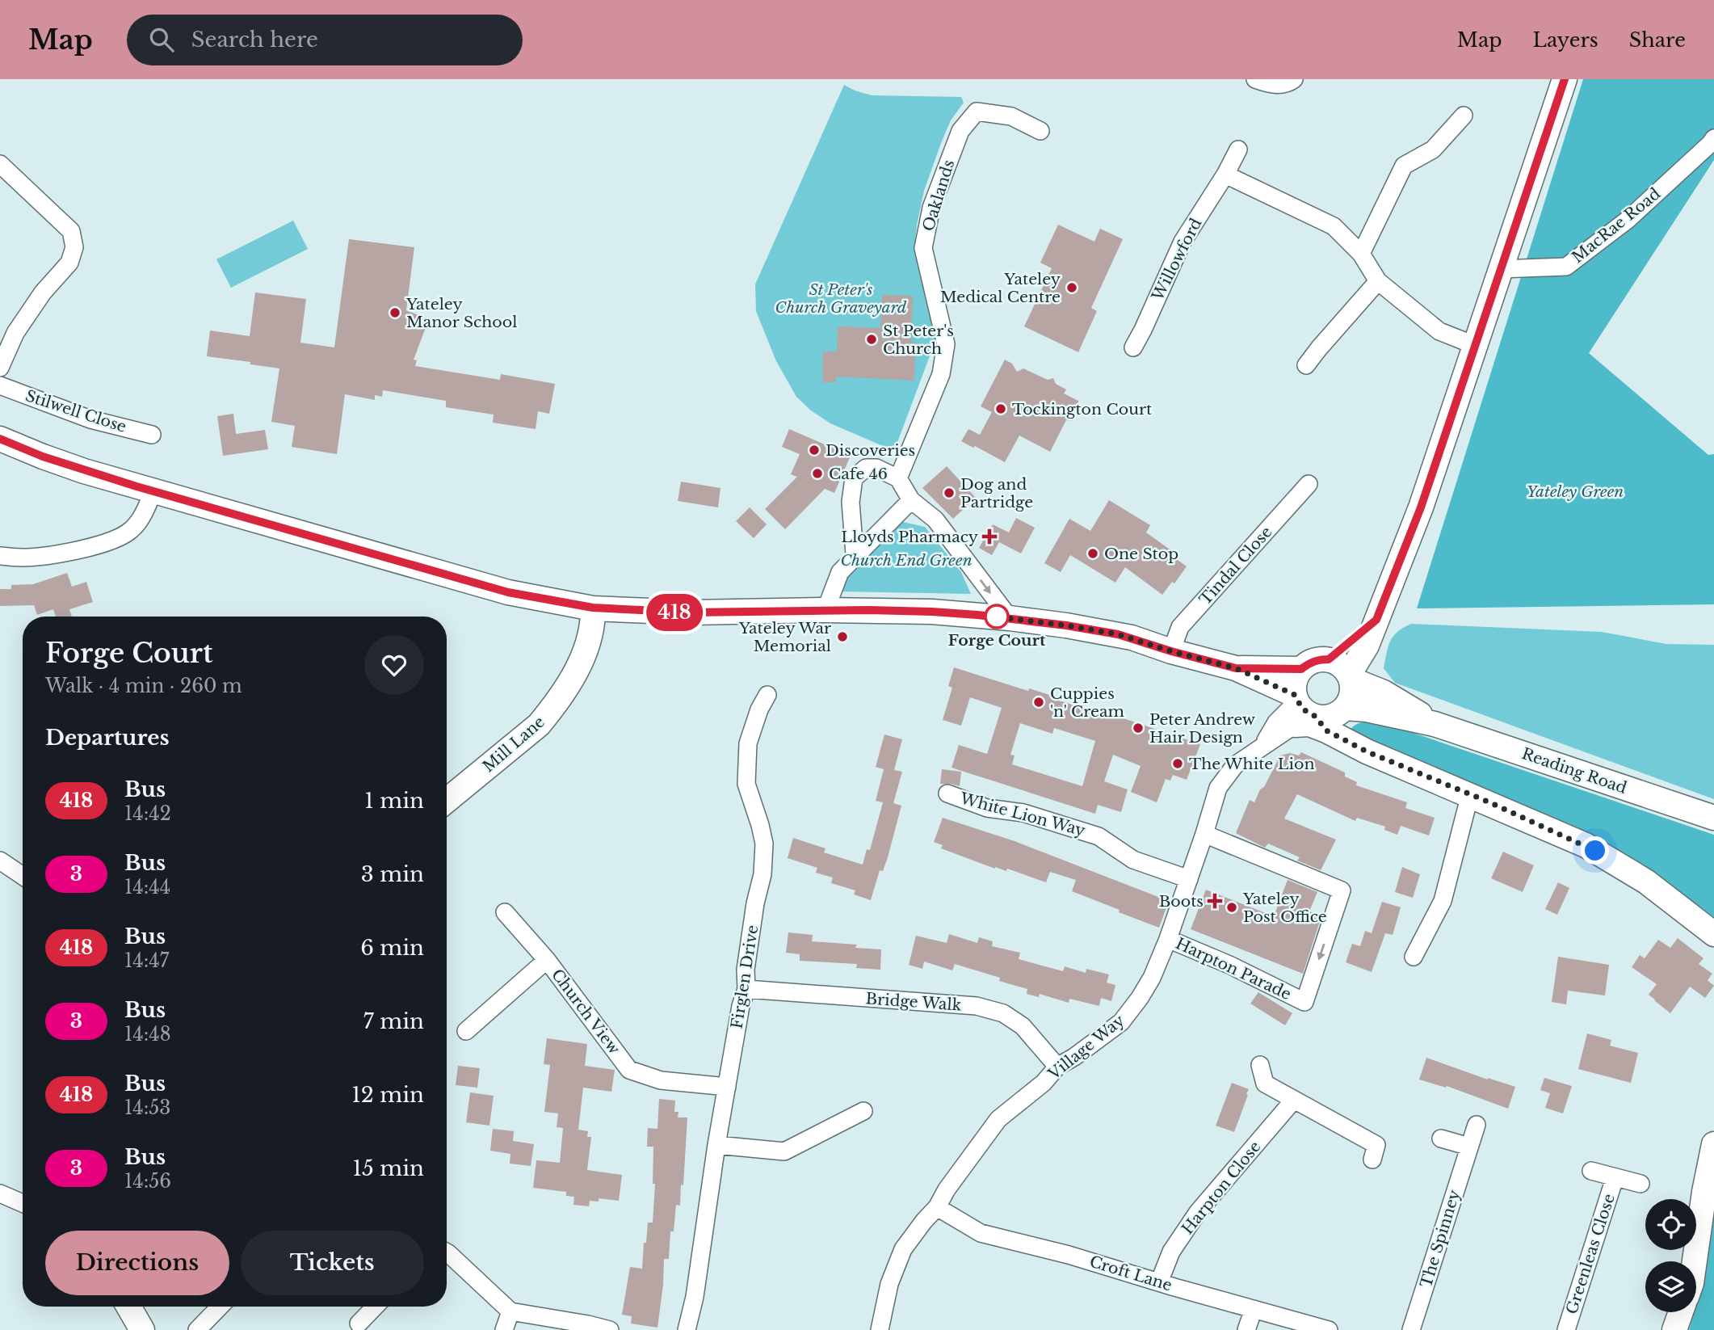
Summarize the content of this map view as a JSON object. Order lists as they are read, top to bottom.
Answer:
{
  "streets": {
    "main road": ["Mill Lane", "Reading Road"],
    "street": [
      "Oaklands",
      "MacRae Road",
      "Willowford",
      "Stilwell Close",
      "Tindal Close",
      "White Lion Way",
      "Harpton Parade",
      "Firglen Drive",
      "Bridge Walk",
      "Church View",
      "Village Way",
      "Harpton Close",
      "The Spinney",
      "Greenleas Close",
      "Croft Lane"
    ]
  },
  "crossings": [
    ["Tindal Close", "Reading Road"],
    ["Mill Lane", "Reading Road"],
    ["Reading Road", "Village Way"],
    ["White Lion Way", "Village Way"],
    ["Harpton Parade", "Village Way"],
    ["Firglen Drive", "Bridge Walk"],
    ["Firglen Drive", "Church View"],
    ["Bridge Walk", "Village Way"],
    ["Village Way", "Croft Lane"],
    ["Harpton Close", "Croft Lane"]
  ],
  "parks": ["St Peter's Church Graveyard", "Yateley Green", "Church End Green"],
  "places": {
    "other": [
      "Yateley Medical Centre",
      "Yateley Manor School",
      "St Peter's Church",
      "Tockington Court",
      "Discoveries",
      "Cafe 46",
      "Dog and Partridge",
      "One Stop",
      "Forge Court",
      "Yateley War Memorial",
      "Cuppies 'n' Cream",
      "Peter Andrew Hair Design",
      "The White Lion",
      "Yateley Post Office"
    ],
    "health": ["Lloyds Pharmacy", "Boots"]
  },
  "lines": ["bus line 418"],
  "page": {
    "header": "Map",
    "search": "Search here",
    "nav": ["Map", "Layers", "Share"],
    "on_map": "418",
    "heading": [
      ["Forge Court", "Walk · 4 min · 260 m"],
      "Departures"
    ],
    "list": [
      {
        "mark": "418",
        "name": "Bus",
        "note": "14:42",
        "value": "1 min"
      },
      {
        "mark": "3",
        "name": "Bus",
        "note": "14:44",
        "value": "3 min"
      },
      {
        "mark": "418",
        "name": "Bus",
        "note": "14:47",
        "value": "6 min"
      },
      {
        "mark": "3",
        "name": "Bus",
        "note": "14:48",
        "value": "7 min"
      },
      {
        "mark": "418",
        "name": "Bus",
        "note": "14:53",
        "value": "12 min"
      },
      {
        "mark": "3",
        "name": "Bus",
        "note": "14:56",
        "value": "15 min"
      }
    ],
    "buttons": ["Directions", "Tickets"]
  }
}
